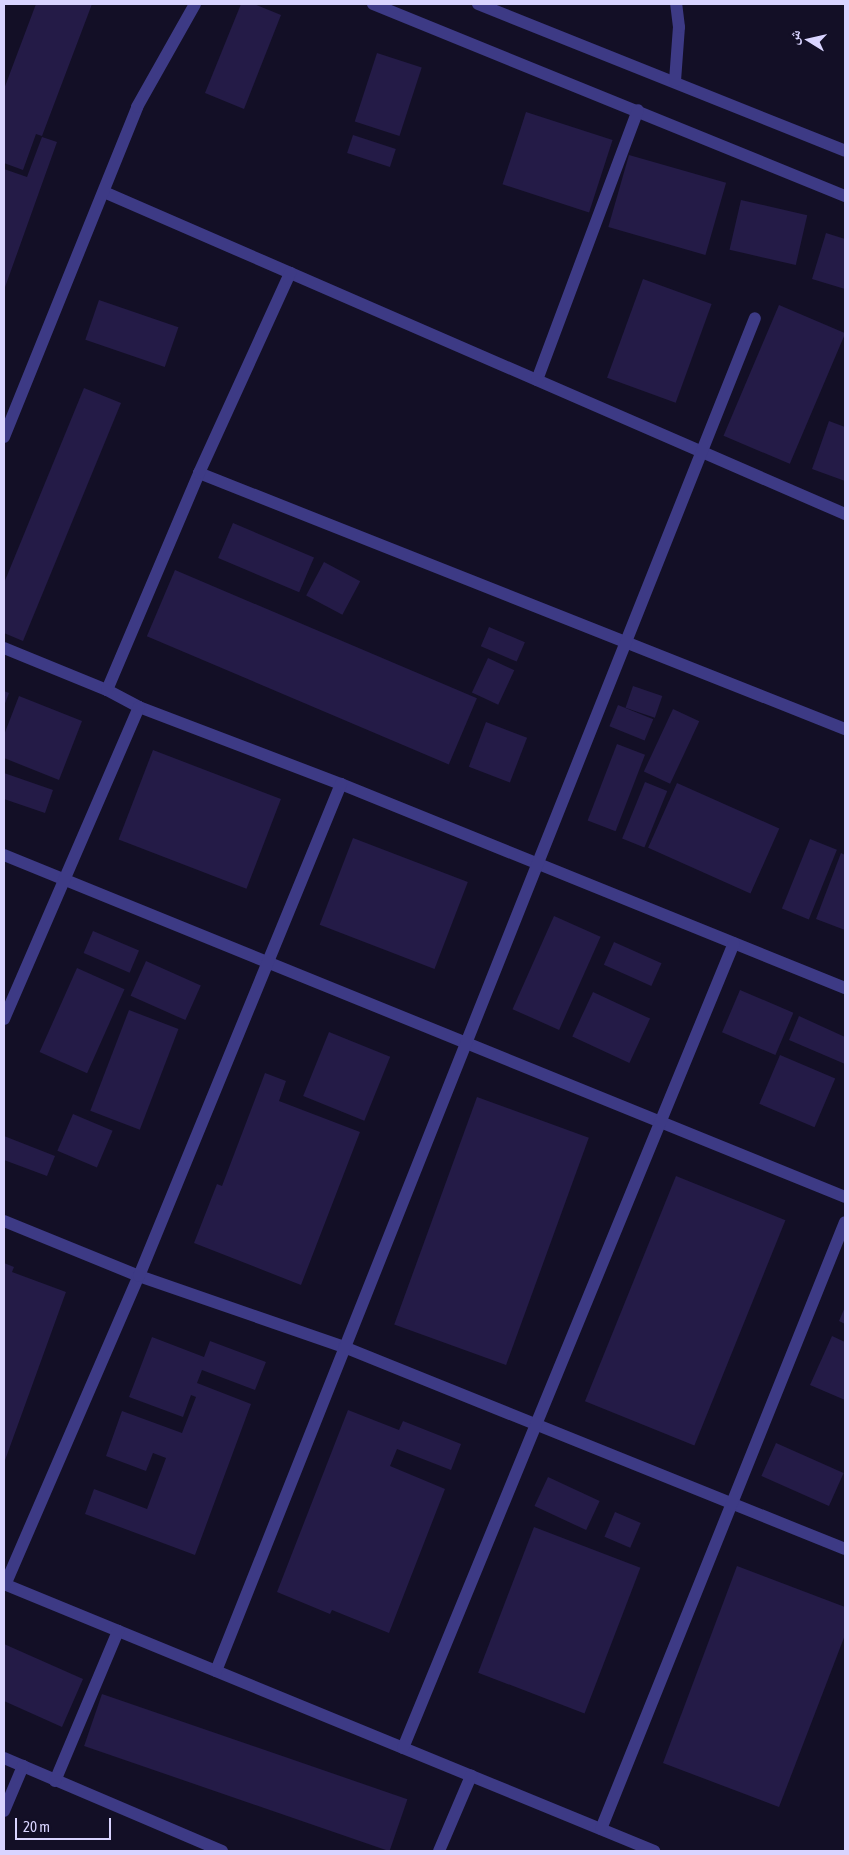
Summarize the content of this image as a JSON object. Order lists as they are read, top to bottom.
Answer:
{
  "scale_bar": "20 m",
  "north": "left"
}
